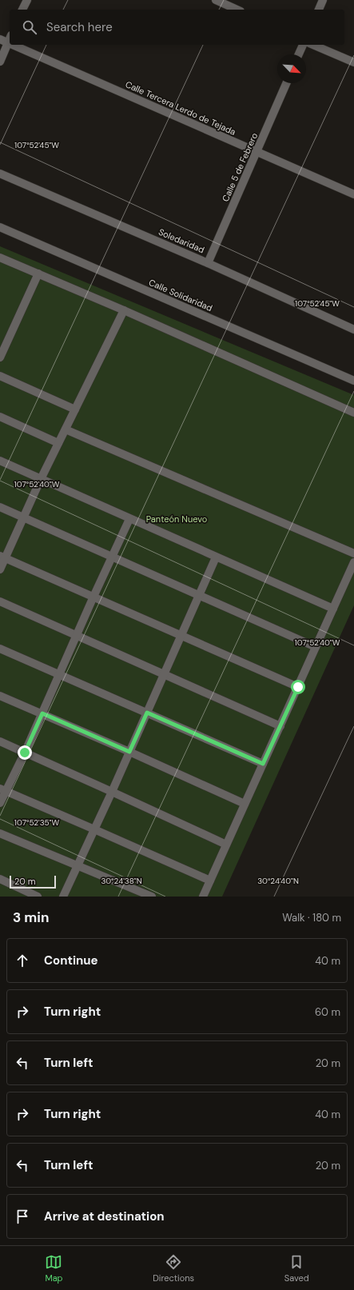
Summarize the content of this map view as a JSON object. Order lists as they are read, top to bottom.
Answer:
{
  "streets": {
    "street": [
      "Calle Tercera Lerdo de Tejada",
      "Calle 5 de Febrero",
      "Soledaridad",
      "Calle Solidaridad"
    ]
  },
  "crossings": [
    ["Calle Tercera Lerdo de Tejada", "Calle 5 de Febrero"],
    ["Calle 5 de Febrero", "Soledaridad"]
  ],
  "parks": ["Panteón Nuevo"],
  "scale_bar": "20 m",
  "north": "bottom right",
  "page": {
    "search": "Search here",
    "scale": "20 m",
    "heading": ["3 min", "Walk · 180 m"],
    "list": [
      ["Continue", "40 m"],
      ["Turn right", "60 m"],
      ["Turn left", "20 m"],
      ["Turn right", "40 m"],
      ["Turn left", "20 m"],
      "Arrive at destination"
    ],
    "nav": ["Map", "Directions", "Saved"]
  },
  "coordinates": [
    "107°52'45\"W",
    "107°52'40\"W",
    "107°52'35\"W",
    "30°24'38\"N",
    "30°24'40\"N"
  ]
}
